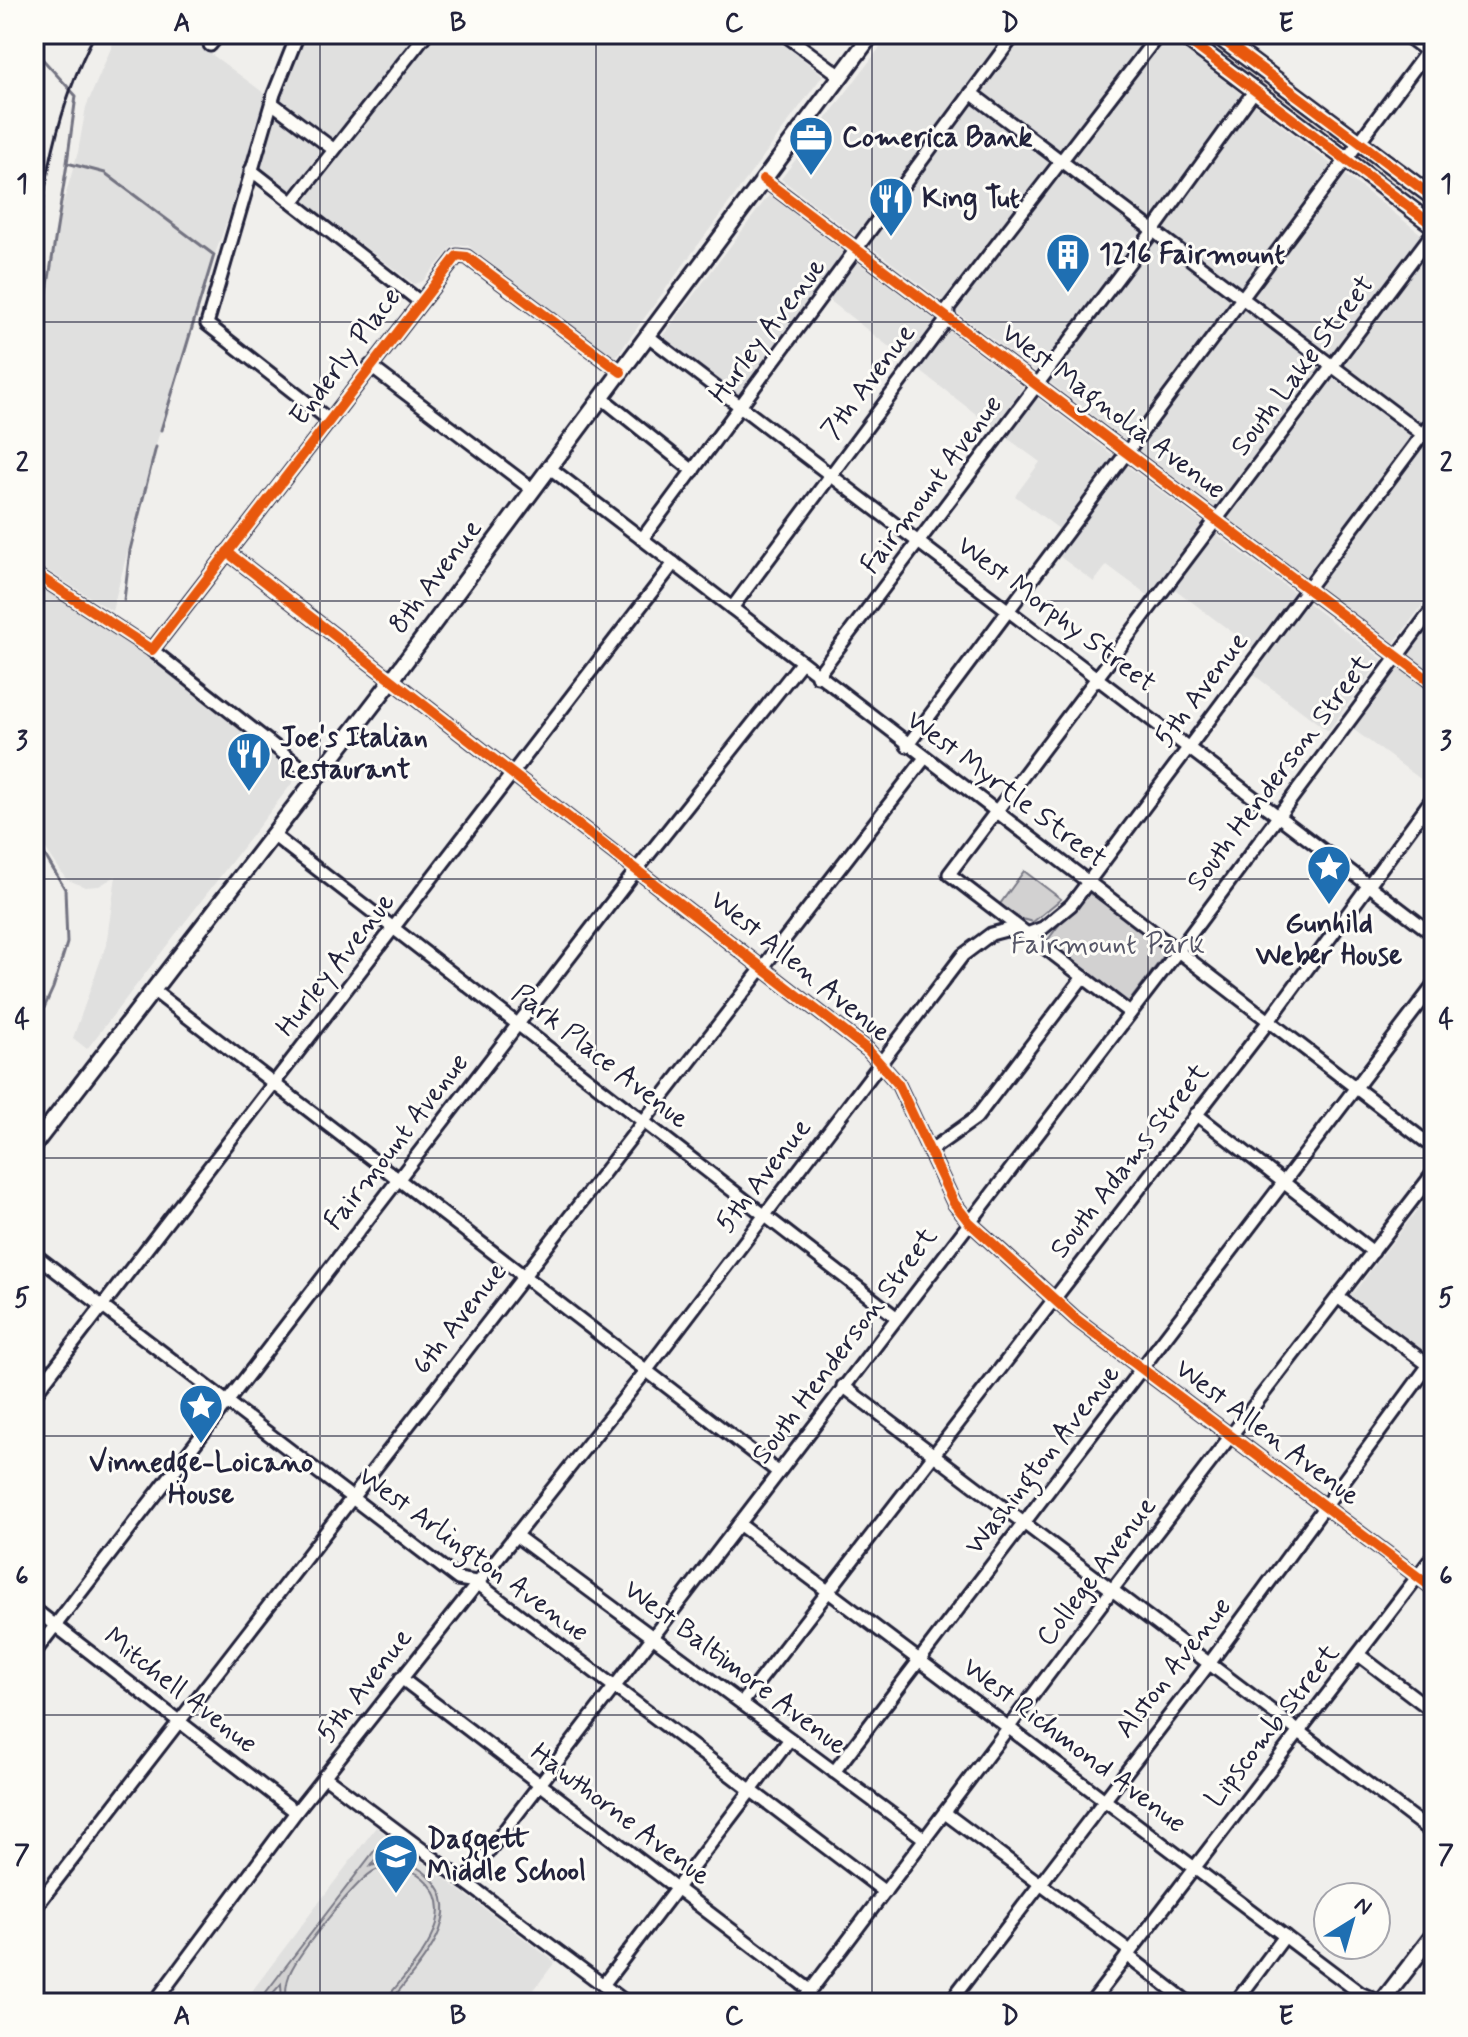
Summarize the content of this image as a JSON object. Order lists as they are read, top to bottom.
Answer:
{
  "streets": {
    "main road": ["8th Avenue"],
    "street": [
      "Hurley Avenue",
      "Enderly Place",
      "South Lake Street",
      "7th Avenue",
      "West Magnolia Avenue",
      "Fairmount Avenue",
      "West Morphy Street",
      "5th Avenue",
      "South Henderson Street",
      "West Myrtle Street",
      "West Allen Avenue",
      "Park Place Avenue",
      "South Adams Street",
      "6th Avenue",
      "Washington Avenue",
      "West Arlington Avenue",
      "College Avenue",
      "West Baltimore Avenue",
      "Alston Avenue",
      "Mitchell Avenue",
      "Lipscomb Street",
      "West Richmond Avenue",
      "Hawthorne Avenue"
    ]
  },
  "crossings": [
    ["Hurley Avenue", "West Magnolia Avenue"],
    ["Hurley Avenue", "West Morphy Street"],
    ["Hurley Avenue", "West Myrtle Street"],
    ["Hurley Avenue", "West Allen Avenue"],
    ["Hurley Avenue", "Park Place Avenue"],
    ["Hurley Avenue", "West Arlington Avenue"],
    ["Enderly Place", "8th Avenue"],
    ["Enderly Place", "West Allen Avenue"],
    ["South Lake Street", "West Magnolia Avenue"],
    ["South Lake Street", "West Morphy Street"],
    ["South Lake Street", "5th Avenue"],
    ["South Lake Street", "West Myrtle Street"],
    ["7th Avenue", "West Magnolia Avenue"],
    ["7th Avenue", "West Morphy Street"],
    ["7th Avenue", "West Myrtle Street"],
    ["West Magnolia Avenue", "Fairmount Avenue"],
    ["West Magnolia Avenue", "8th Avenue"],
    ["West Magnolia Avenue", "5th Avenue"],
    ["West Magnolia Avenue", "South Henderson Street"],
    ["Fairmount Avenue", "West Morphy Street"],
    ["Fairmount Avenue", "West Myrtle Street"],
    ["Fairmount Avenue", "West Allen Avenue"],
    ["Fairmount Avenue", "Park Place Avenue"],
    ["Fairmount Avenue", "West Arlington Avenue"],
    ["Fairmount Avenue", "Mitchell Avenue"],
    ["8th Avenue", "West Morphy Street"],
    ["8th Avenue", "West Myrtle Street"],
    ["8th Avenue", "West Allen Avenue"],
    ["8th Avenue", "Park Place Avenue"],
    ["West Morphy Street", "5th Avenue"],
    ["West Morphy Street", "South Henderson Street"],
    ["West Morphy Street", "South Adams Street"],
    ["5th Avenue", "West Myrtle Street"],
    ["5th Avenue", "West Allen Avenue"],
    ["5th Avenue", "Park Place Avenue"],
    ["5th Avenue", "West Arlington Avenue"],
    ["5th Avenue", "West Baltimore Avenue"],
    ["5th Avenue", "Mitchell Avenue"],
    ["5th Avenue", "Hawthorne Avenue"],
    ["South Henderson Street", "West Myrtle Street"],
    ["South Henderson Street", "West Allen Avenue"],
    ["South Henderson Street", "Park Place Avenue"],
    ["South Henderson Street", "West Arlington Avenue"],
    ["South Henderson Street", "West Baltimore Avenue"],
    ["South Henderson Street", "West Richmond Avenue"],
    ["South Henderson Street", "Hawthorne Avenue"],
    ["West Myrtle Street", "South Adams Street"],
    ["West Myrtle Street", "6th Avenue"],
    ["West Myrtle Street", "Washington Avenue"],
    ["West Allen Avenue", "South Adams Street"],
    ["West Allen Avenue", "6th Avenue"],
    ["West Allen Avenue", "Washington Avenue"],
    ["West Allen Avenue", "College Avenue"],
    ["West Allen Avenue", "Alston Avenue"],
    ["West Allen Avenue", "Lipscomb Street"],
    ["Park Place Avenue", "6th Avenue"],
    ["South Adams Street", "West Baltimore Avenue"],
    ["South Adams Street", "West Richmond Avenue"],
    ["6th Avenue", "West Arlington Avenue"],
    ["6th Avenue", "Mitchell Avenue"],
    ["Washington Avenue", "West Baltimore Avenue"],
    ["Washington Avenue", "West Richmond Avenue"],
    ["West Arlington Avenue", "College Avenue"],
    ["College Avenue", "West Baltimore Avenue"],
    ["College Avenue", "West Richmond Avenue"],
    ["College Avenue", "Hawthorne Avenue"],
    ["Alston Avenue", "West Richmond Avenue"],
    ["Lipscomb Street", "West Richmond Avenue"]
  ],
  "parks": ["Fairmount Park"],
  "places": {
    "office": ["Comerica Bank"],
    "restaurant": ["King Tut", "Joe's Italian Restaurant"],
    "building": ["1216 Fairmount"],
    "place": ["Gunhild Weber House", "Vinnedge-Loicano House"],
    "school or university": ["Daggett Middle School"]
  },
  "north": "top right",
  "grid": {
    "columns": [
      "A",
      "B",
      "C",
      "D",
      "E"
    ],
    "rows": [
      "1",
      "2",
      "3",
      "4",
      "5",
      "6",
      "7"
    ]
  }
}
